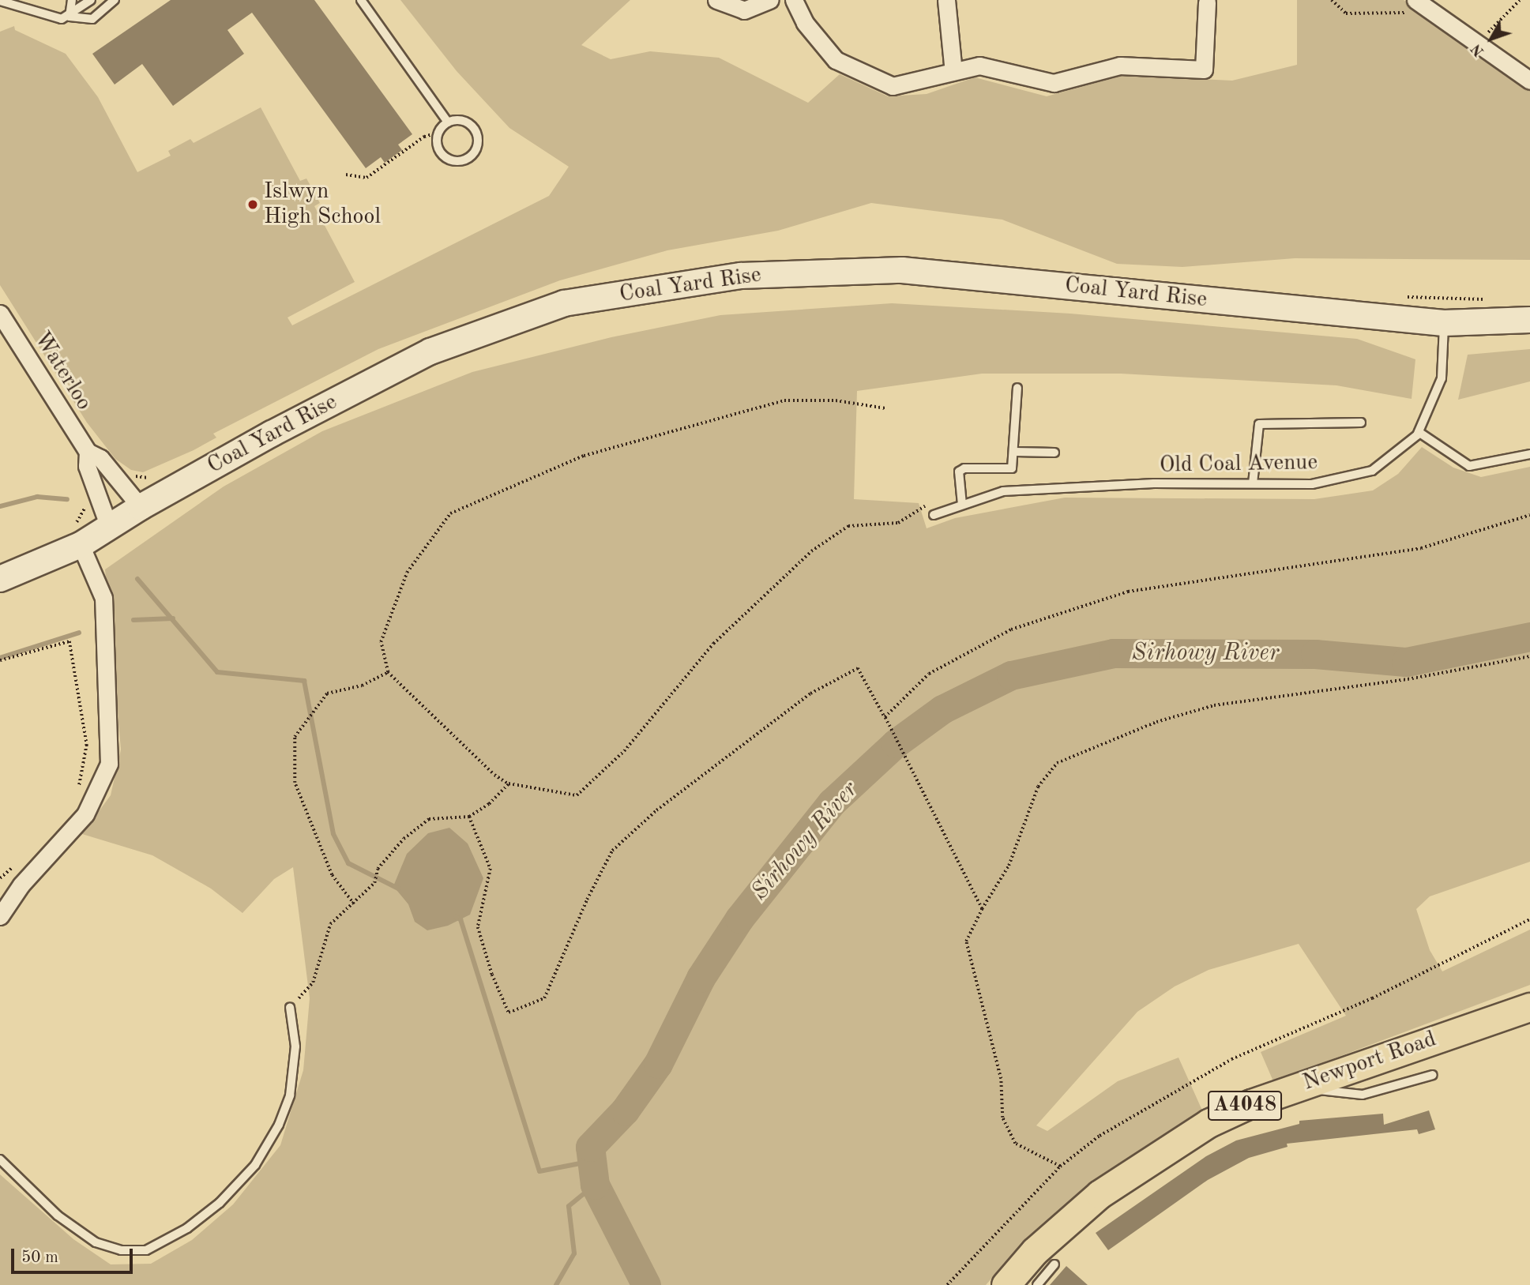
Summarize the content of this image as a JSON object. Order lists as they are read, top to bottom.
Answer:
{
  "streets": {
    "main road": ["Coal Yard Rise", "Newport Road", "A4048"],
    "street": ["Waterloo"],
    "lane": ["Old Coal Avenue"]
  },
  "crossings": [
    ["Coal Yard Rise", "Waterloo"],
    ["Coal Yard Rise", "Old Coal Avenue"]
  ],
  "water": ["Sirhowy River"],
  "places": ["Islwyn High School"],
  "scale_bar": "50 m",
  "north": "bottom left"
}
